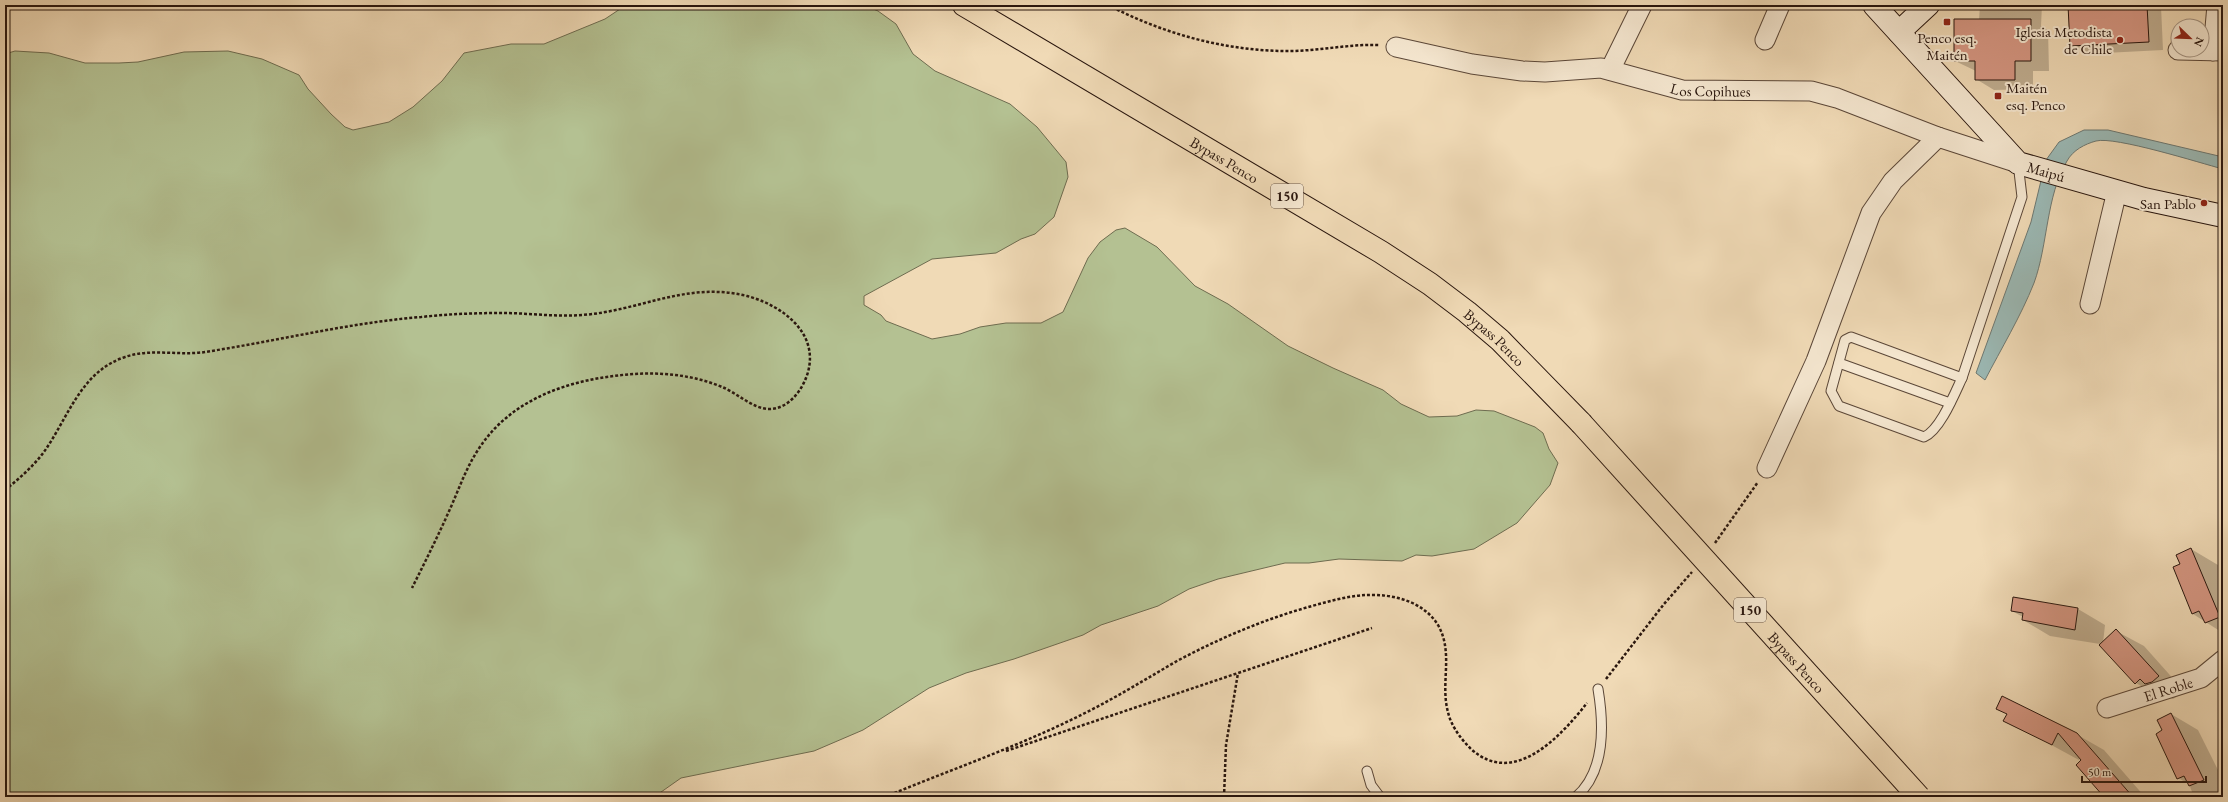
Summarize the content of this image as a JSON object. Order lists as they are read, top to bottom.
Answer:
{
  "streets": {
    "main road": ["Bypass Penco", "Maipú", "150"],
    "street": ["Los Copihues", "El Roble"]
  },
  "crossings": [
    ["Los Copihues", "Maipú"]
  ],
  "places": {
    "transit": ["Penco esq. Maitén", "Maitén esq. Penco"],
    "other": ["Iglesia Metodista de Chile", "San Pablo"]
  },
  "scale_bar": "50 m",
  "north": "bottom right"
}
